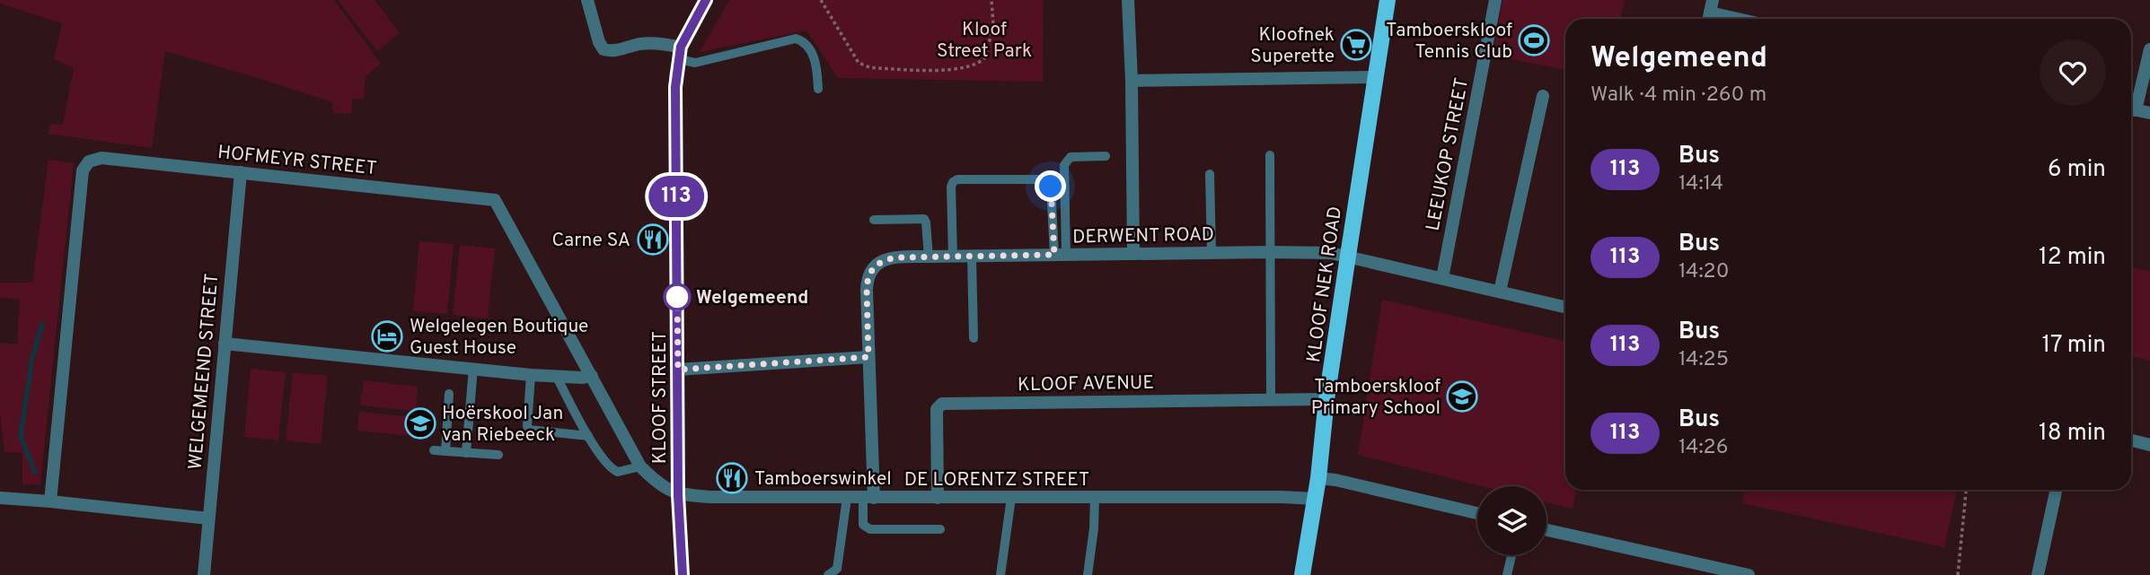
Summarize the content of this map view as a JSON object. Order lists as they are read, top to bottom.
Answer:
{
  "streets": {
    "main road": ["KLOOF NEK ROAD"],
    "street": [
      "LEEUKOP STREET",
      "HOFMEYR STREET",
      "DERWENT ROAD",
      "WELGEMEEND STREET",
      "KLOOF AVENUE",
      "KLOOF STREET",
      "DE LORENTZ STREET"
    ]
  },
  "crossings": [
    ["LEEUKOP STREET", "DERWENT ROAD"],
    ["HOFMEYR STREET", "WELGEMEEND STREET"],
    ["HOFMEYR STREET", "KLOOF STREET"],
    ["HOFMEYR STREET", "DE LORENTZ STREET"],
    ["DERWENT ROAD", "KLOOF NEK ROAD"],
    ["DERWENT ROAD", "DE LORENTZ STREET"],
    ["KLOOF NEK ROAD", "KLOOF AVENUE"],
    ["KLOOF NEK ROAD", "DE LORENTZ STREET"],
    ["KLOOF AVENUE", "DE LORENTZ STREET"],
    ["KLOOF STREET", "DE LORENTZ STREET"]
  ],
  "parks": ["Kloof Street Park"],
  "places": {
    "sports": ["Tamboerskloof Tennis Club"],
    "supermarket": ["Kloofnek Superette"],
    "restaurant": ["Carne SA", "Tamboerswinkel"],
    "other": ["Welgemeend"],
    "hotel": ["Welgelegen Boutique Guest House"],
    "school or university": ["Tamboerskloof Primary School", "Hoërskool Jan van Riebeeck"]
  },
  "lines": ["bus line 113"],
  "page": {
    "on_map": "113",
    "heading": ["Welgemeend", "Walk · 4 min · 260 m"],
    "list": [
      {
        "mark": "113",
        "name": "Bus",
        "note": "14:14",
        "value": "6 min"
      },
      {
        "mark": "113",
        "name": "Bus",
        "note": "14:20",
        "value": "12 min"
      },
      {
        "mark": "113",
        "name": "Bus",
        "note": "14:25",
        "value": "17 min"
      },
      {
        "mark": "113",
        "name": "Bus",
        "note": "14:26",
        "value": "18 min"
      }
    ]
  }
}
